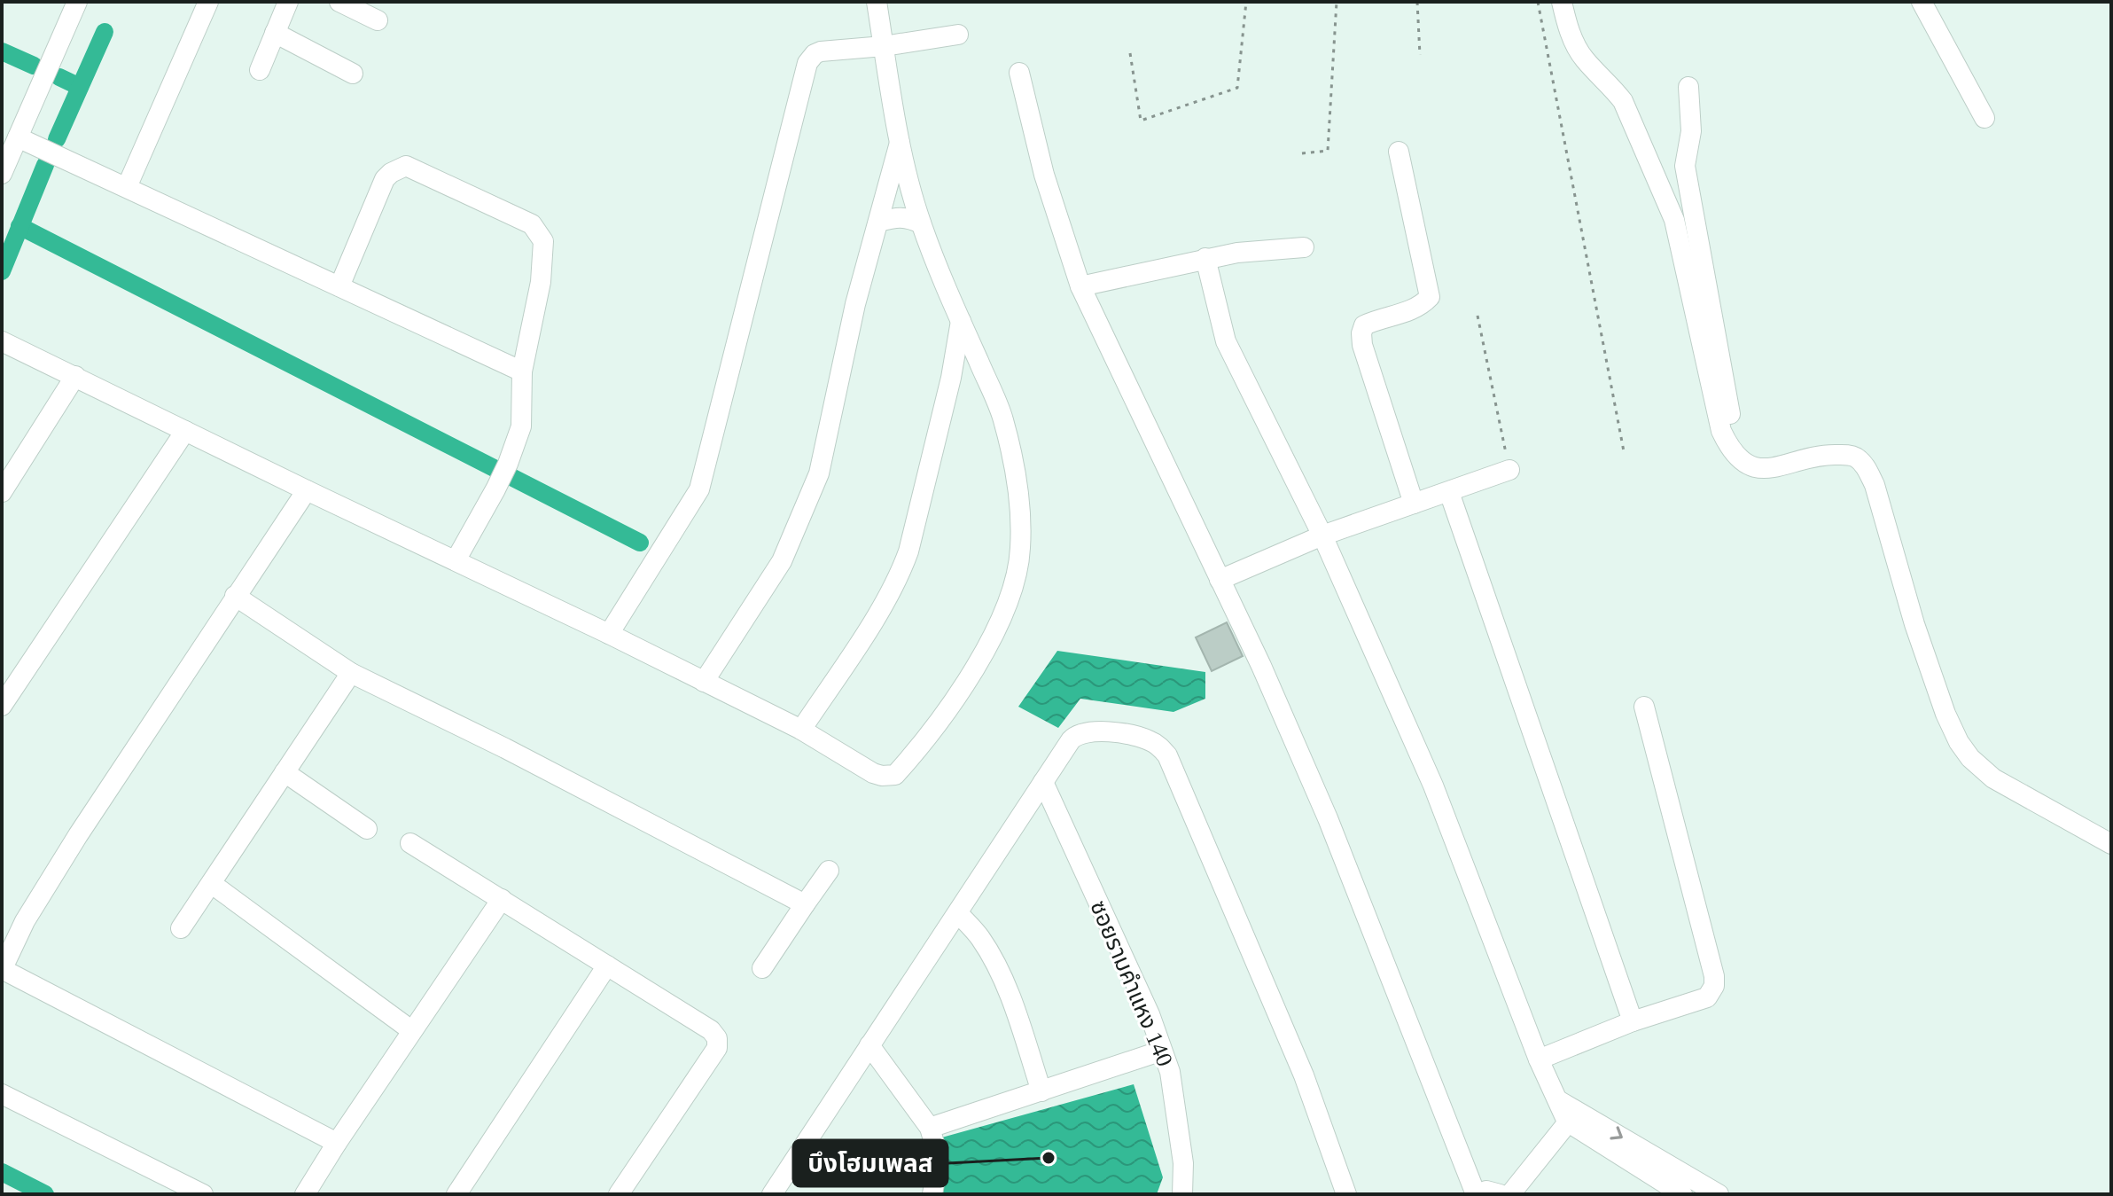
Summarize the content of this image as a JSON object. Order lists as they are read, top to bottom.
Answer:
{
  "streets": {
    "street": ["ซอยรามคำแหง 140"]
  },
  "places": ["บึงโฮมเพลส"]
}
